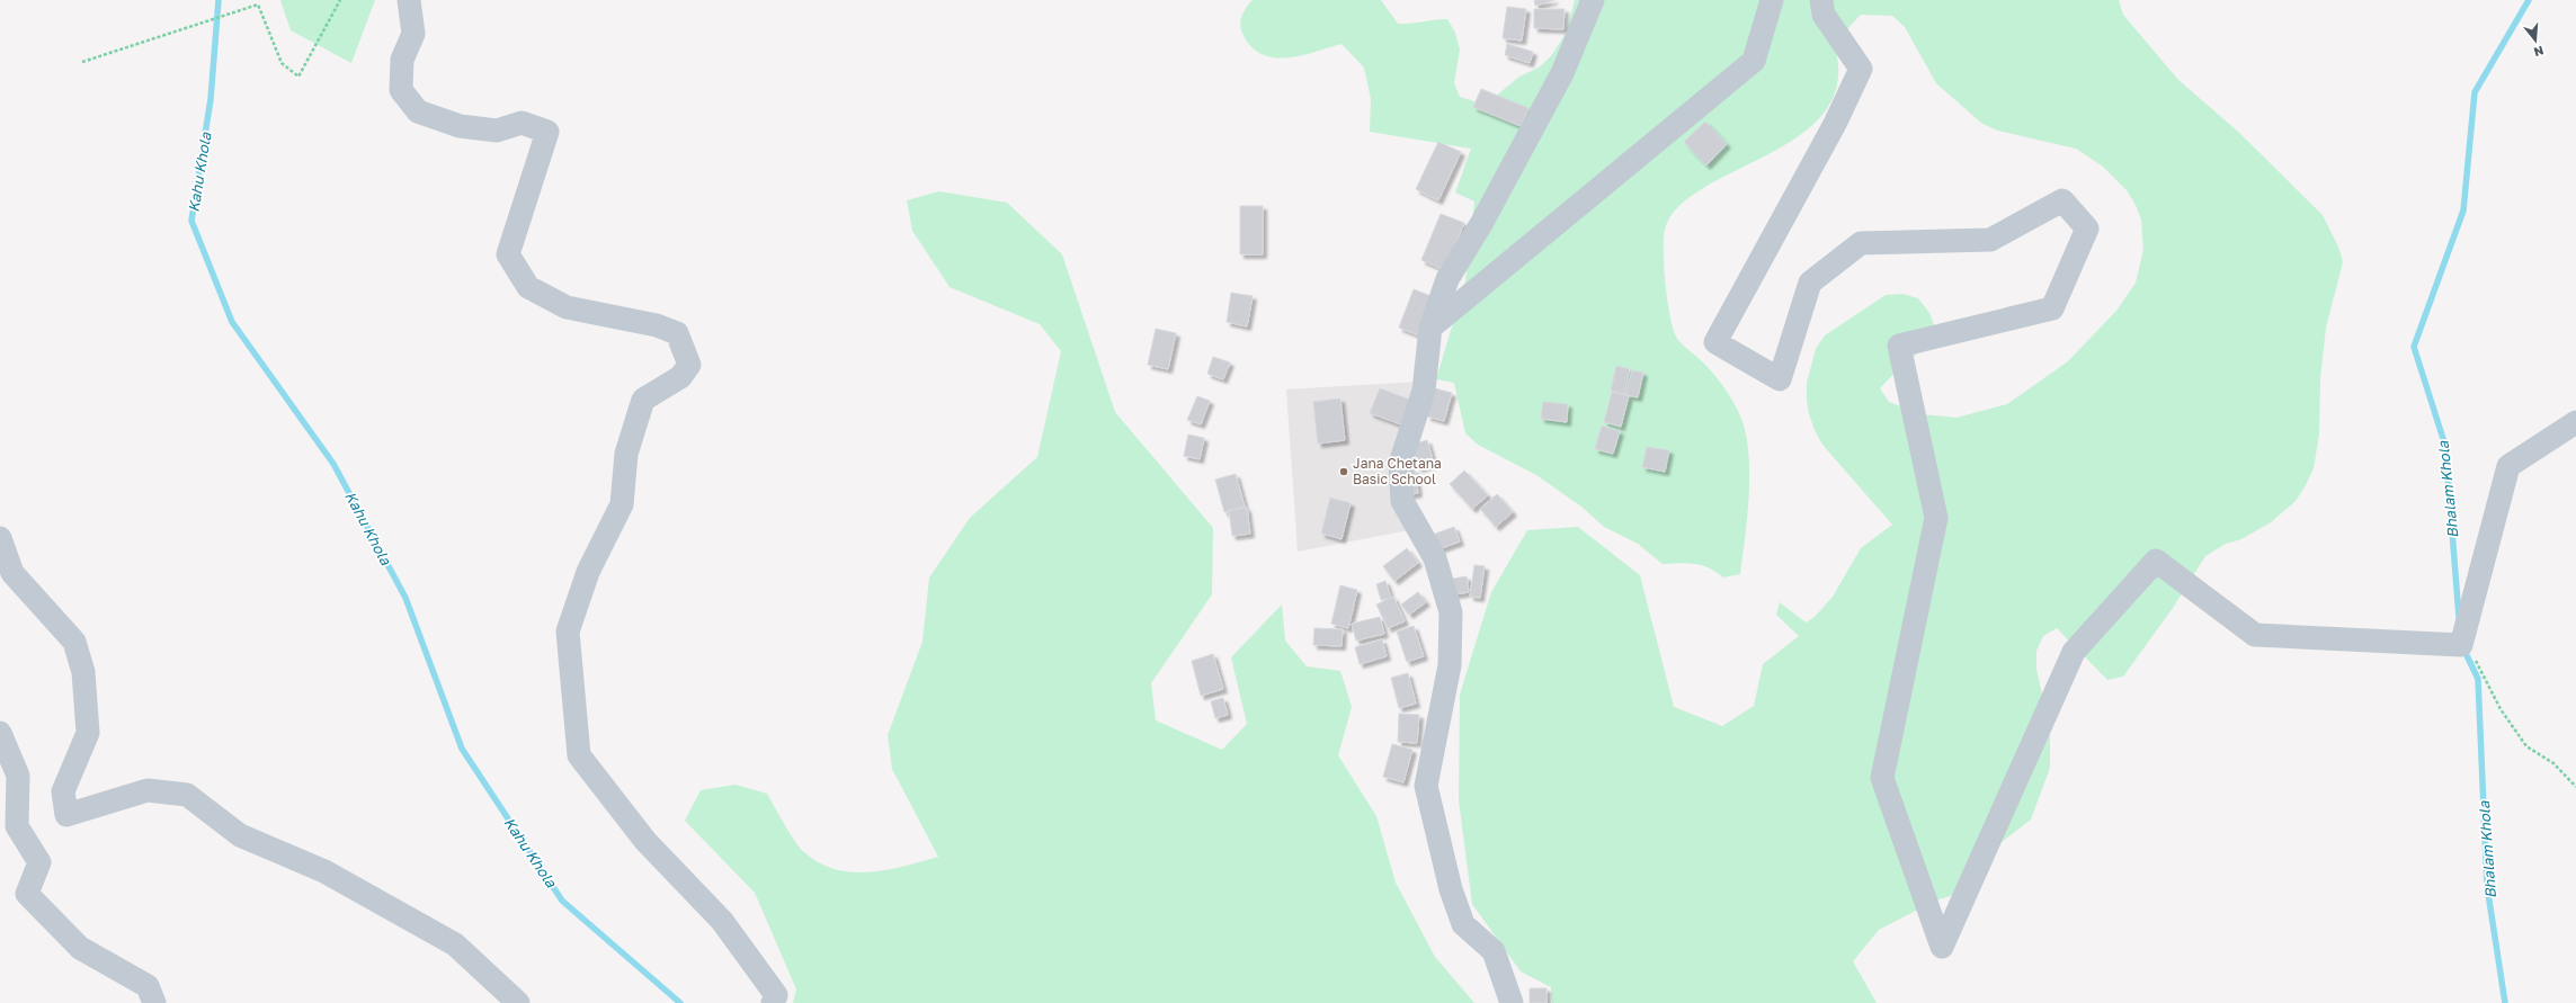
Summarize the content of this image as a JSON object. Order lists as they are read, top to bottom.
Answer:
{
  "water": ["Kahu Khola", "Bhalam Khola"],
  "places": ["Jana Chetana Basic School"],
  "north": "bottom"
}
